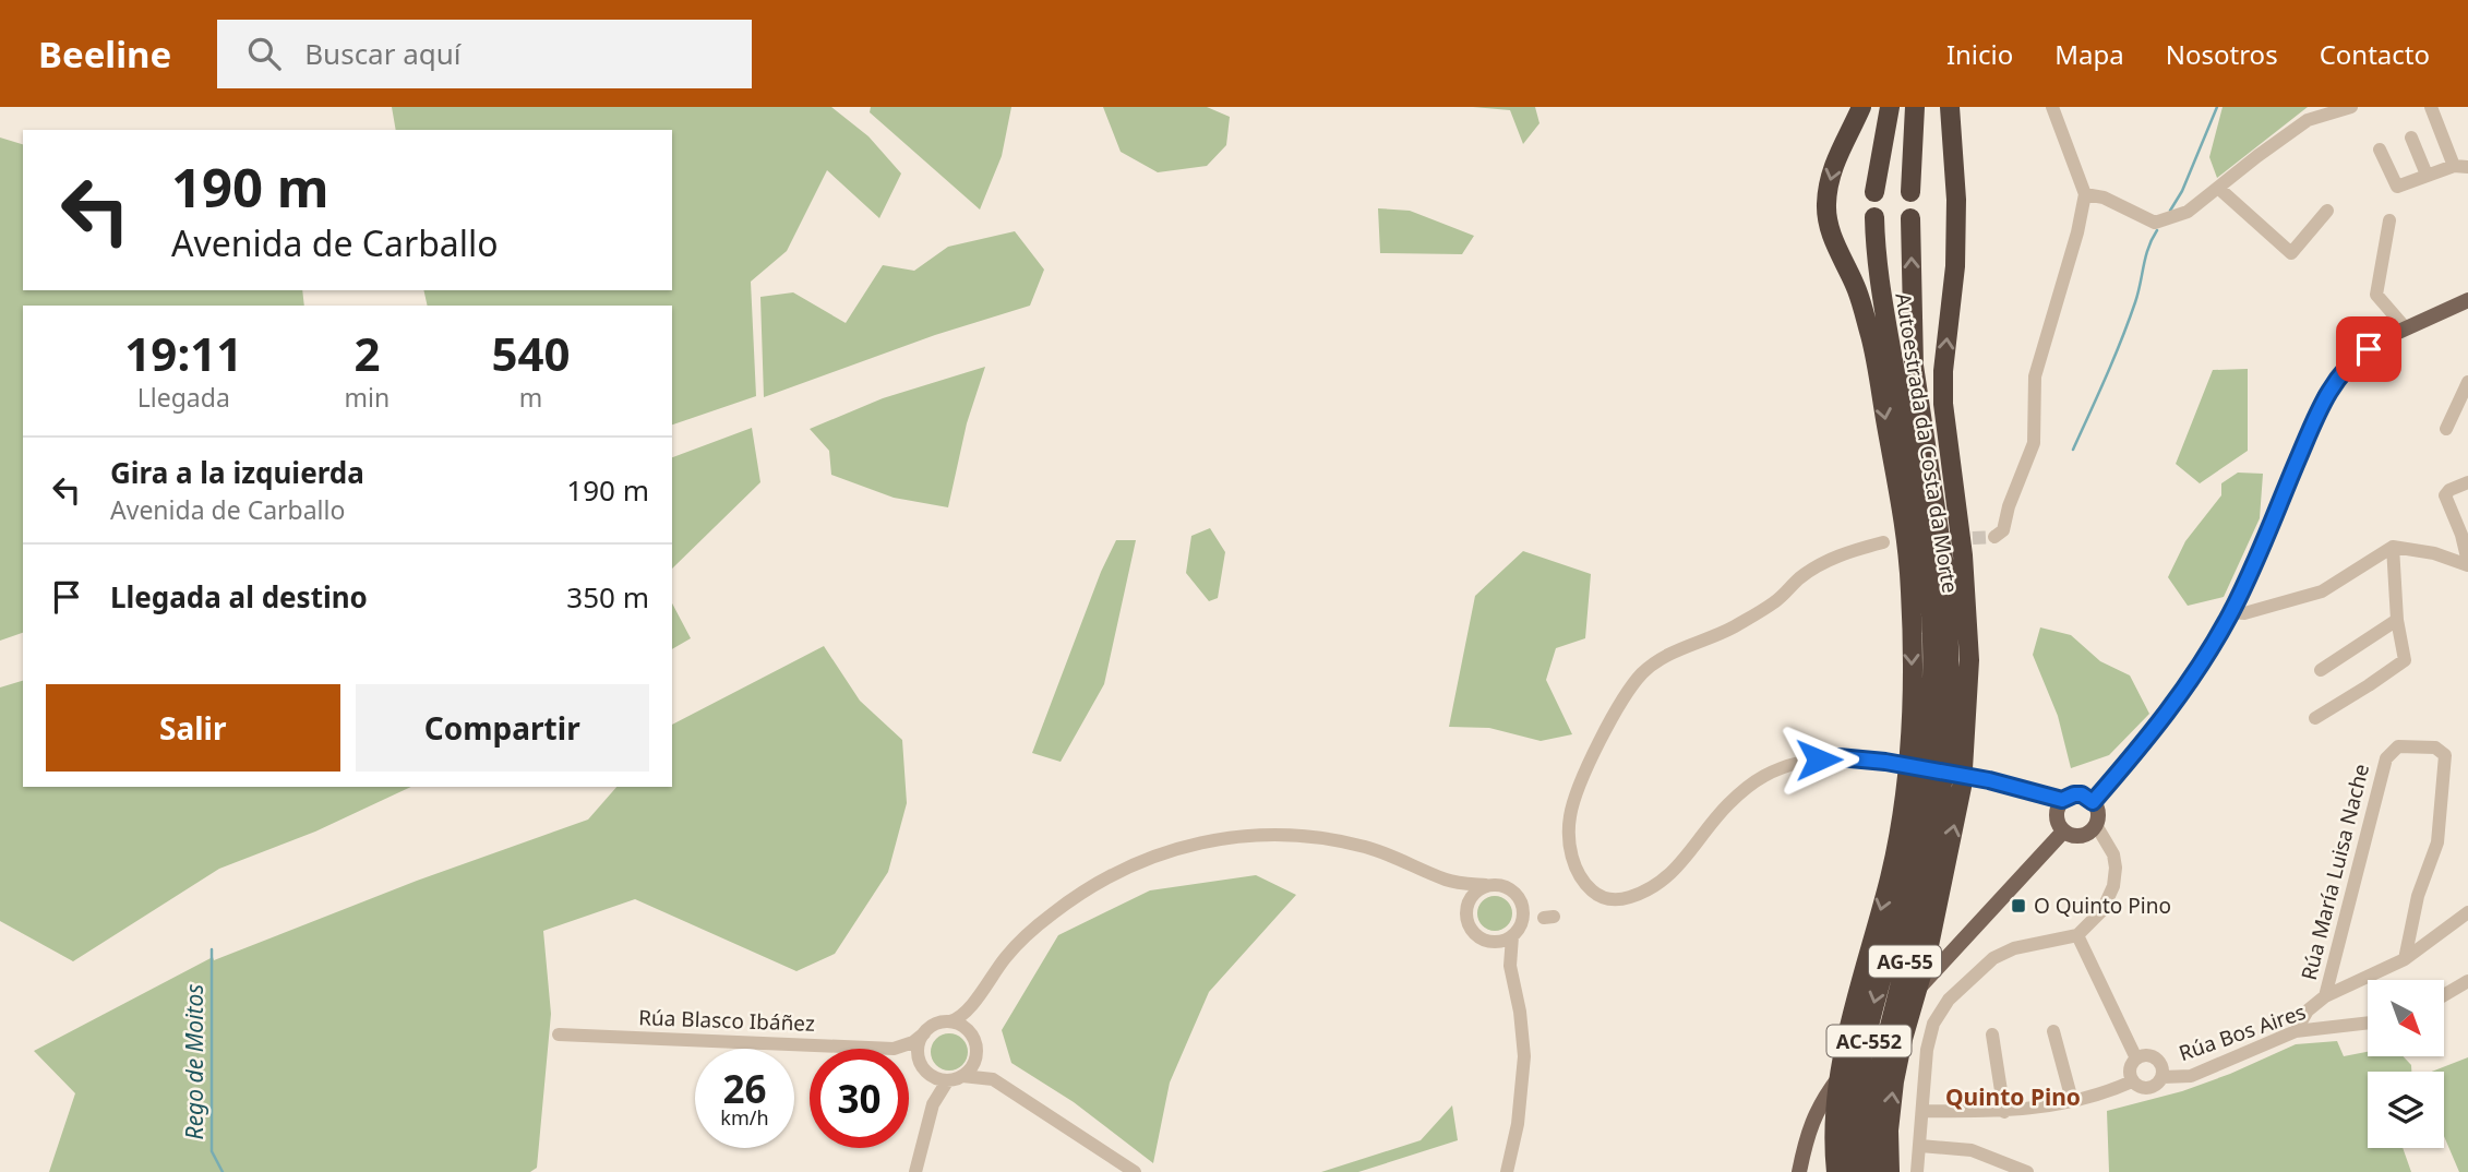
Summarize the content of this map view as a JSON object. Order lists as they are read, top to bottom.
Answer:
{
  "streets": {
    "highway": ["Autoestrada da Costa da Morte", "AG-55"],
    "main road": ["AC-552"],
    "street": ["Rúa María Luisa Nache", "Rúa Blasco Ibáñez", "Rúa Bos Aires"]
  },
  "districts": ["Quinto Pino"],
  "water": ["Rego de Moitos"],
  "places": {
    "transit": ["O Quinto Pino"]
  },
  "north": "bottom right",
  "page": {
    "header": "Beeline",
    "search": "Buscar aquí",
    "nav": [
      "Inicio",
      "Mapa",
      "Nosotros",
      "Contacto"
    ],
    "turn": ["190 m", "Avenida de Carballo"],
    "eta": [
      "19:11",
      "Llegada",
      "2",
      "min",
      "540",
      "m"
    ],
    "list": [
      {
        "name": "Gira a la izquierda",
        "note": "Avenida de Carballo",
        "value": "190 m"
      },
      {
        "name": "Llegada al destino",
        "value": "350 m"
      }
    ],
    "buttons": ["Salir", "Compartir"],
    "speed": "26 km/h",
    "limit": "30"
  }
}
